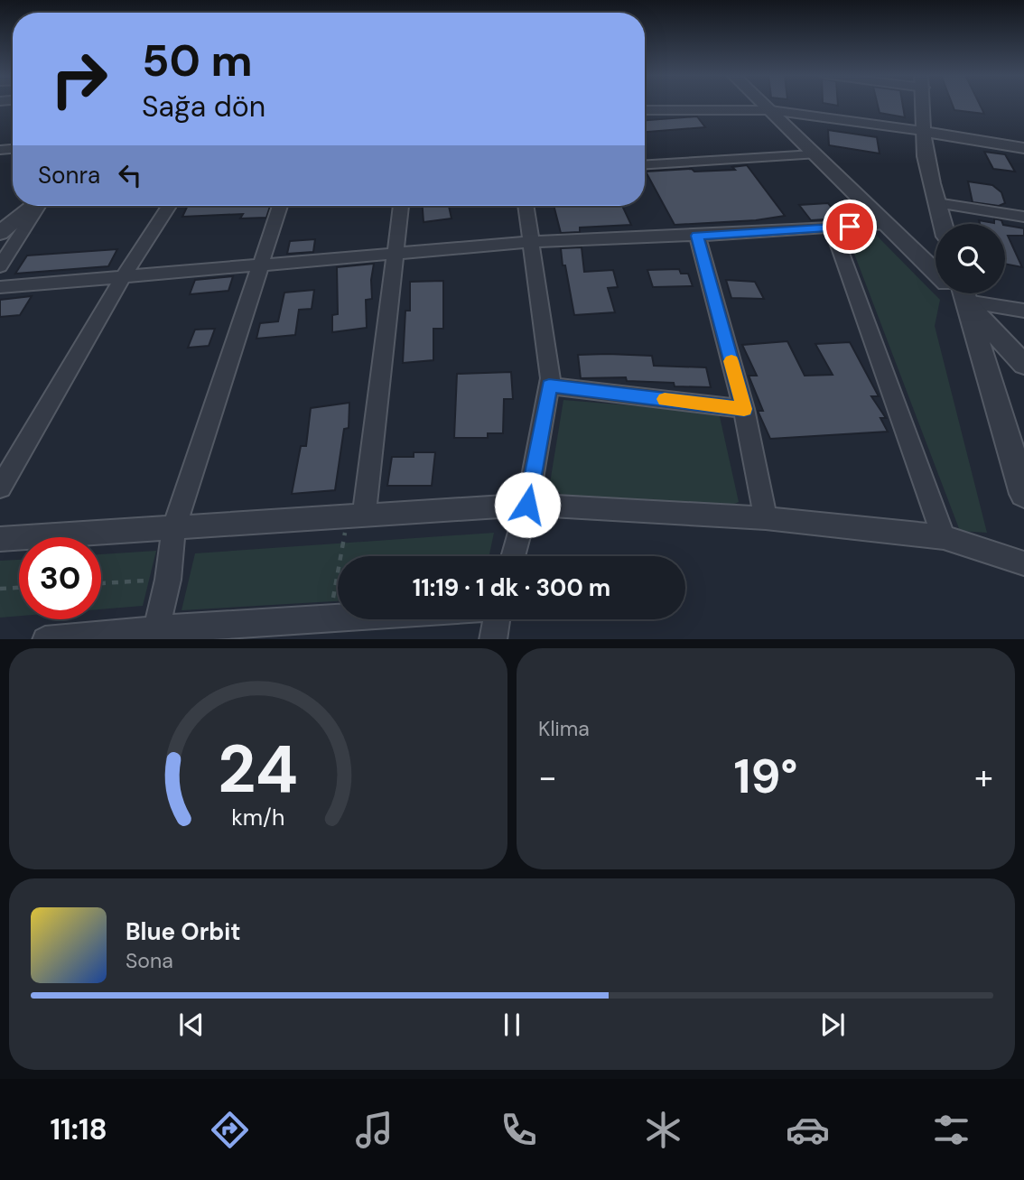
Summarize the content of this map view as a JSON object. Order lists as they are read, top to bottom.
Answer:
{
  "page": {
    "turn": ["50 m", "Sağa dön"],
    "then": "Sonra",
    "limit": "30",
    "trip": "11:19 · 1 dk · 300 m",
    "tile": "Klima",
    "heat": ["−", "19°", "+"],
    "song": ["Blue Orbit", "Sona"],
    "tabs": "11:18",
    "gauge": ["24", "km/h"]
  }
}
